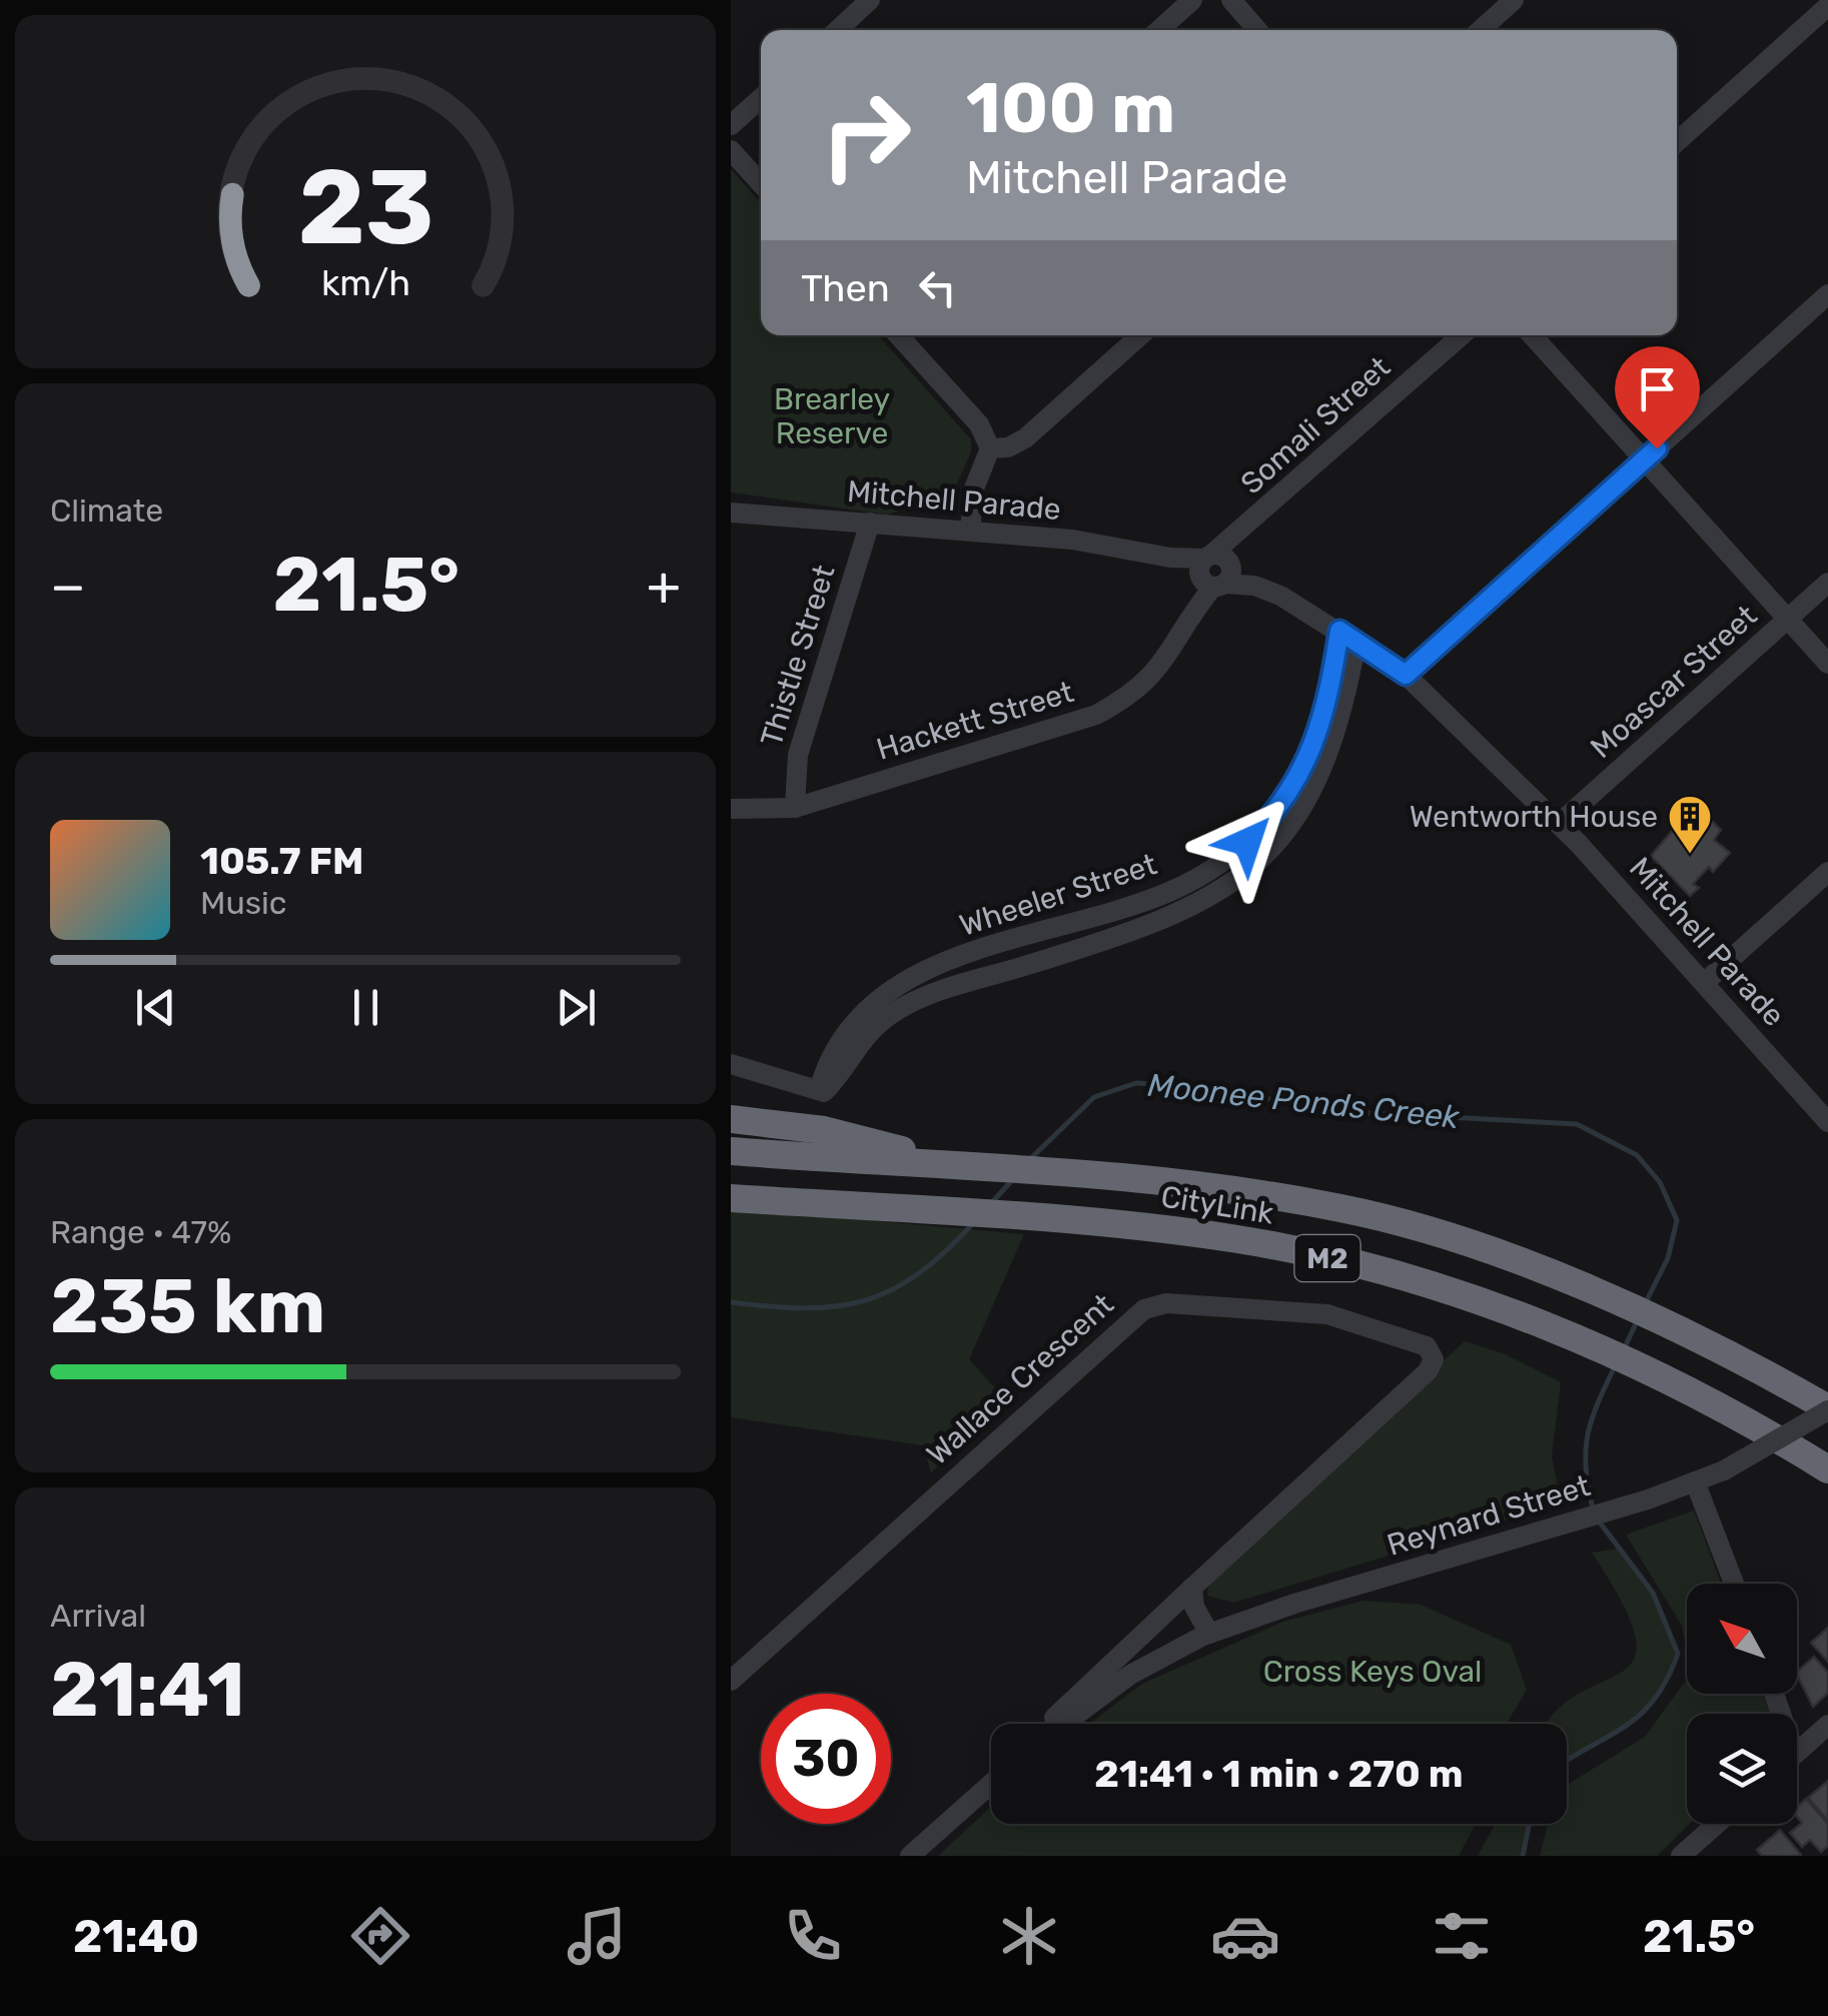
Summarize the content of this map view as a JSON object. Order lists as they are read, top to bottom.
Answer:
{
  "streets": {
    "highway": ["CityLink", "M2"],
    "street": [
      "Somali Street",
      "Mitchell Parade",
      "Thistle Street",
      "Moascar Street",
      "Hackett Street",
      "Wheeler Street",
      "Wallace Crescent",
      "Reynard Street"
    ]
  },
  "crossings": [
    ["Somali Street", "Mitchell Parade"],
    ["Somali Street", "Hackett Street"],
    ["Mitchell Parade", "Thistle Street"],
    ["Mitchell Parade", "Moascar Street"],
    ["Mitchell Parade", "Hackett Street"],
    ["Mitchell Parade", "Wheeler Street"],
    ["Thistle Street", "Hackett Street"],
    ["CityLink", "Reynard Street"]
  ],
  "water": ["Moonee Ponds Creek"],
  "parks": ["Brearley Reserve", "Cross Keys Oval"],
  "places": {
    "building": ["Wentworth House"]
  },
  "north": "top left",
  "page": {
    "turn": ["100 m", "Mitchell Parade"],
    "then": "Then",
    "tile": [
      "Climate",
      ["Range · 47%", "235 km"],
      ["Arrival", "21:41"]
    ],
    "heat": ["−", "21.5°", "+"],
    "song": ["105.7 FM", "Music"],
    "limit": "30",
    "trip": "21:41 · 1 min · 270 m",
    "tabs": ["21:40", "21.5°"],
    "gauge": ["23", "km/h"]
  }
}
